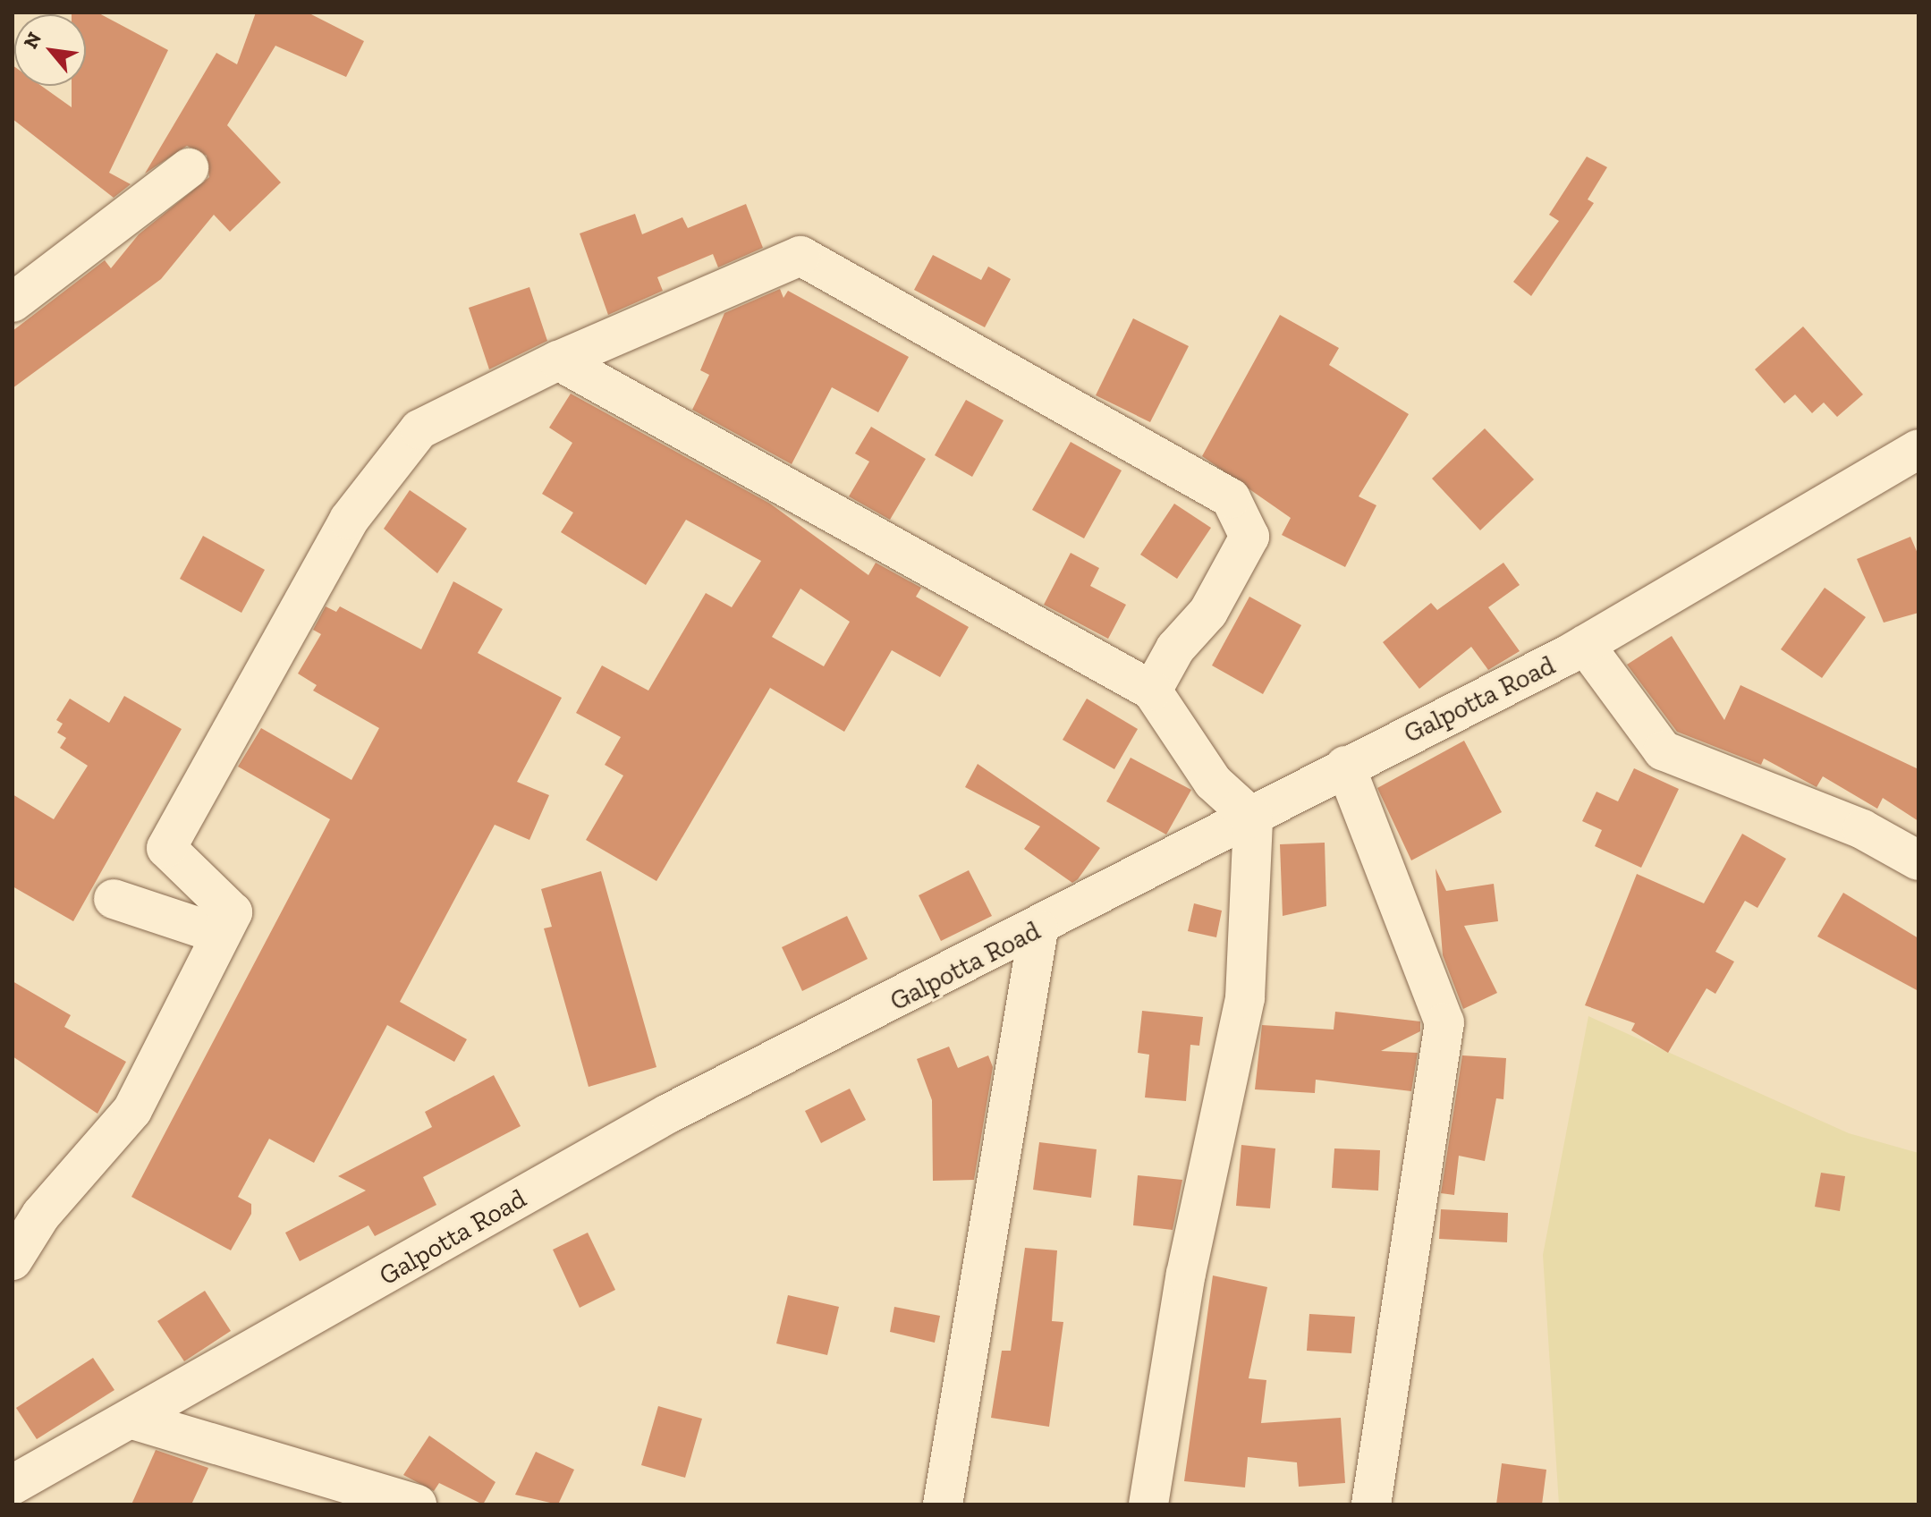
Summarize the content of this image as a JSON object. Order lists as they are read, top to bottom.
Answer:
{
  "streets": {
    "street": ["Galpotta Road"]
  },
  "north": "top left"
}
